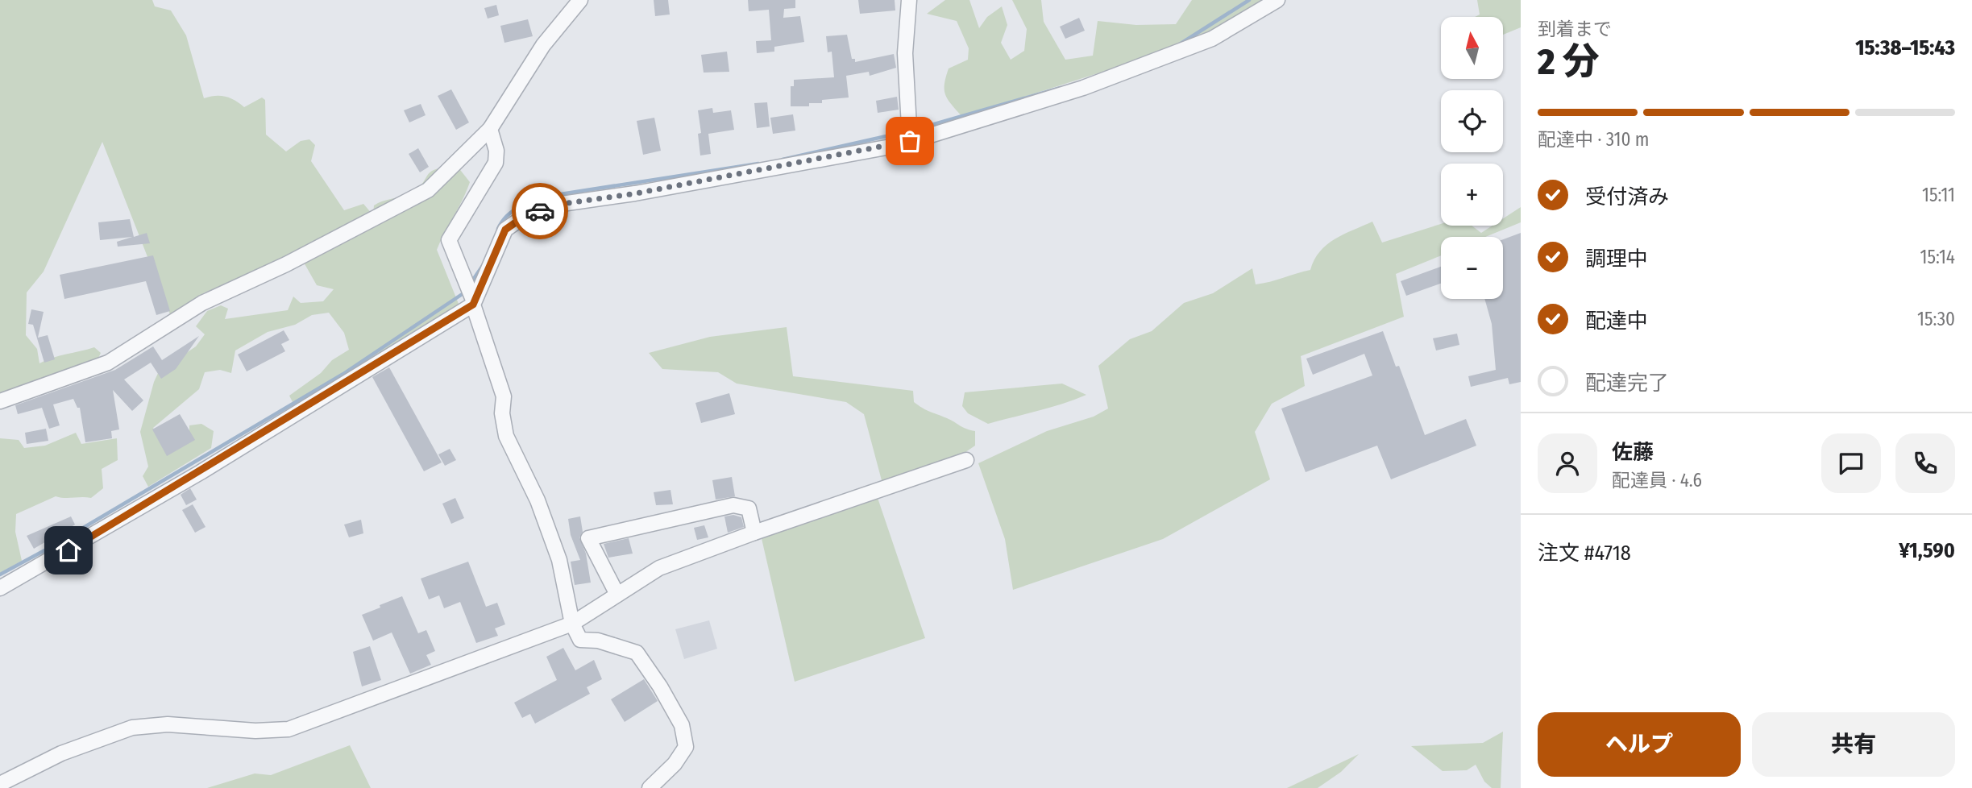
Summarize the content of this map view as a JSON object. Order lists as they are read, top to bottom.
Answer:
{
  "north": "top",
  "page": {
    "heading": ["2 分", "到着まで", "15:38–15:43"],
    "panel": [
      "佐藤",
      "配達員 · 4.6",
      "注文 #4718",
      "¥1,590"
    ],
    "map_buttons": ["+", "−"],
    "bar": "配達中 · 310 m",
    "list": [
      ["受付済み", "15:11"],
      ["調理中", "15:14"],
      ["配達中", "15:30"],
      "配達完了"
    ],
    "buttons": ["ヘルプ", "共有"]
  }
}
